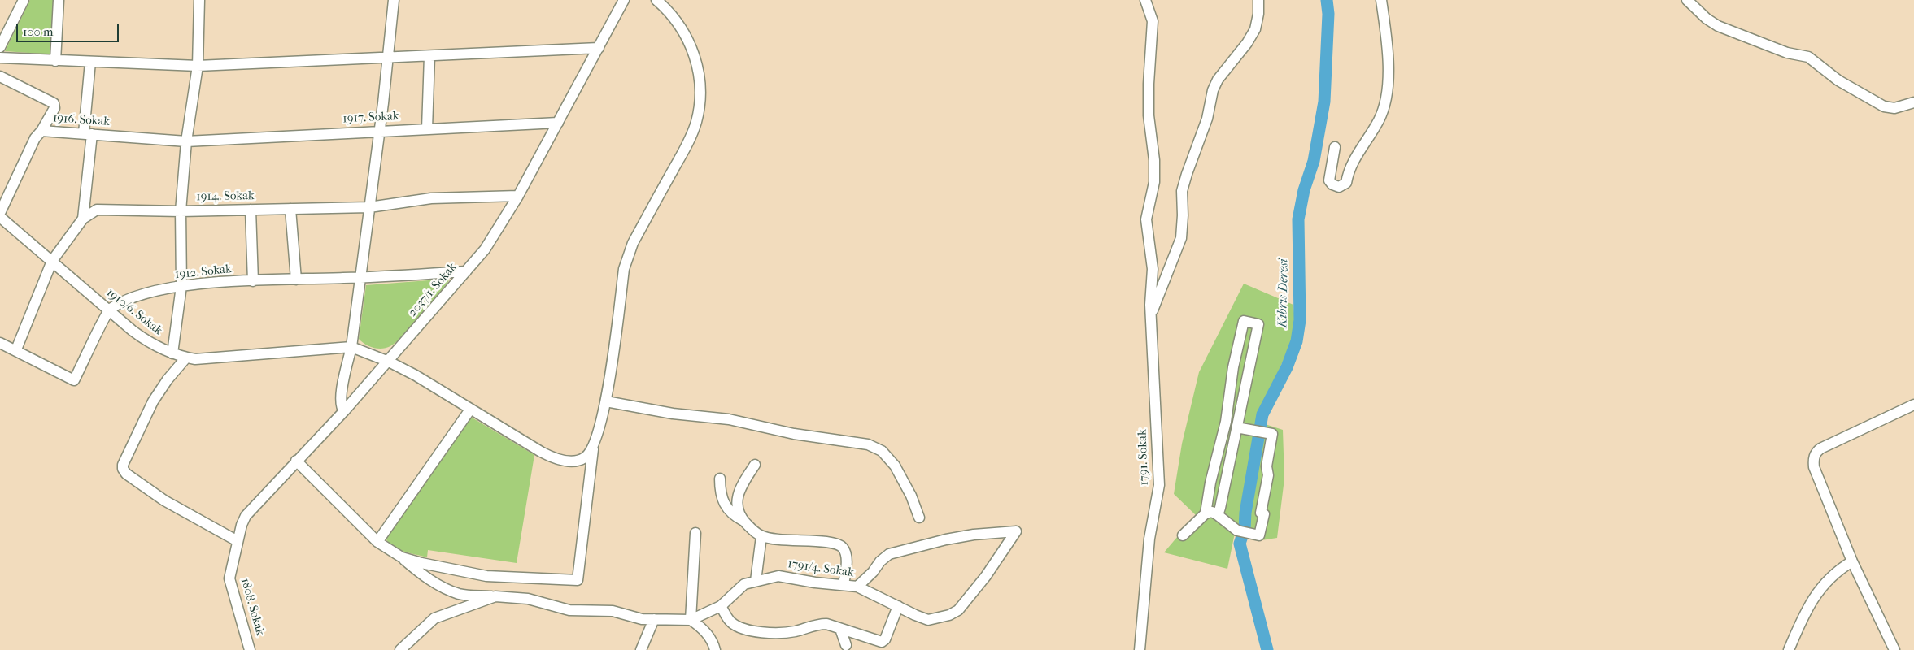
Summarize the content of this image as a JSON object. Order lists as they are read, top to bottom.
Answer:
{
  "streets": {
    "street": [
      "1917. Sokak",
      "1916. Sokak",
      "1914. Sokak",
      "1912. Sokak",
      "2037/1. Sokak",
      "1910/6. Sokak",
      "1791. Sokak",
      "1791/4. Sokak",
      "1808. Sokak"
    ]
  },
  "crossings": [
    ["1917. Sokak", "1916. Sokak"],
    ["1917. Sokak", "2037/1. Sokak"],
    ["1914. Sokak", "2037/1. Sokak"],
    ["1914. Sokak", "1910/6. Sokak"],
    ["1912. Sokak", "2037/1. Sokak"],
    ["1912. Sokak", "1910/6. Sokak"],
    ["2037/1. Sokak", "1808. Sokak"]
  ],
  "water": ["Kıbrıs Deresi"],
  "scale_bar": "100 m"
}
